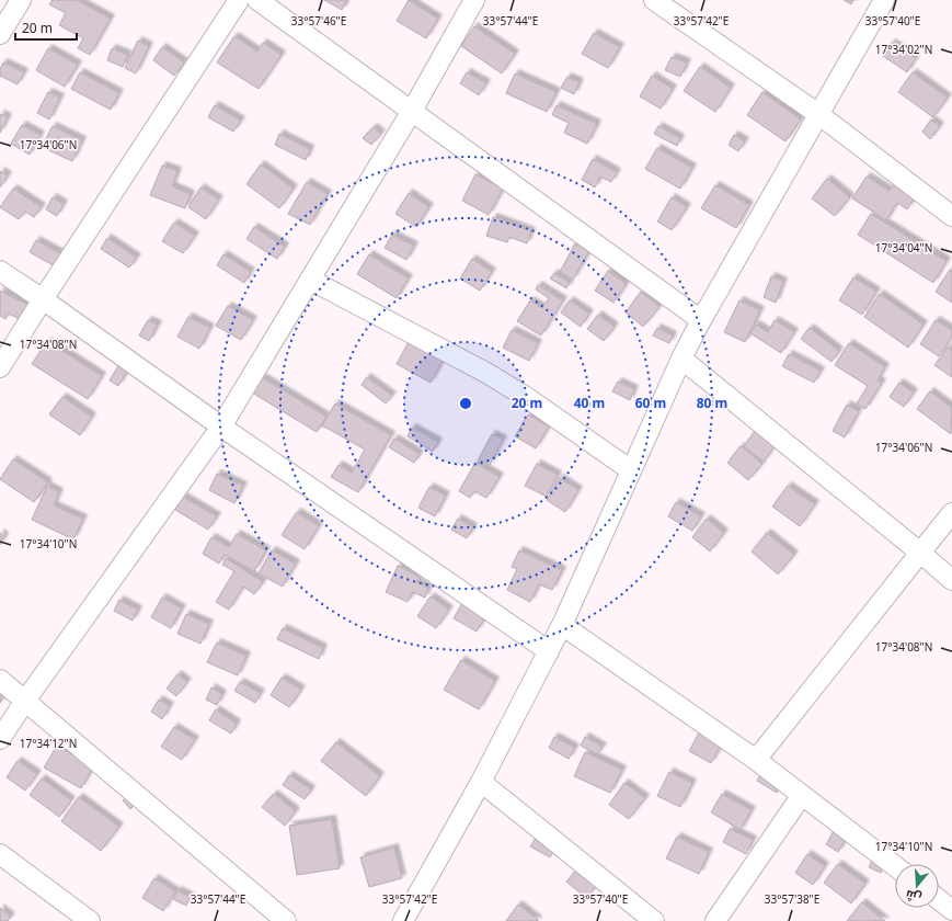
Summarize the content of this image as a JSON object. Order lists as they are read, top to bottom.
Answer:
{
  "scale_bar": "20 m",
  "north": "bottom",
  "coordinates": [
    "33°57'46\"E",
    "33°57'44\"E",
    "33°57'42\"E",
    "33°57'40\"E",
    "17°34'02\"N",
    "17°34'06\"N",
    "17°34'04\"N",
    "17°34'08\"N",
    "17°34'10\"N",
    "17°34'12\"N",
    "33°57'38\"E"
  ],
  "rings": [
    "20 m",
    "40 m",
    "60 m",
    "80 m"
  ]
}
